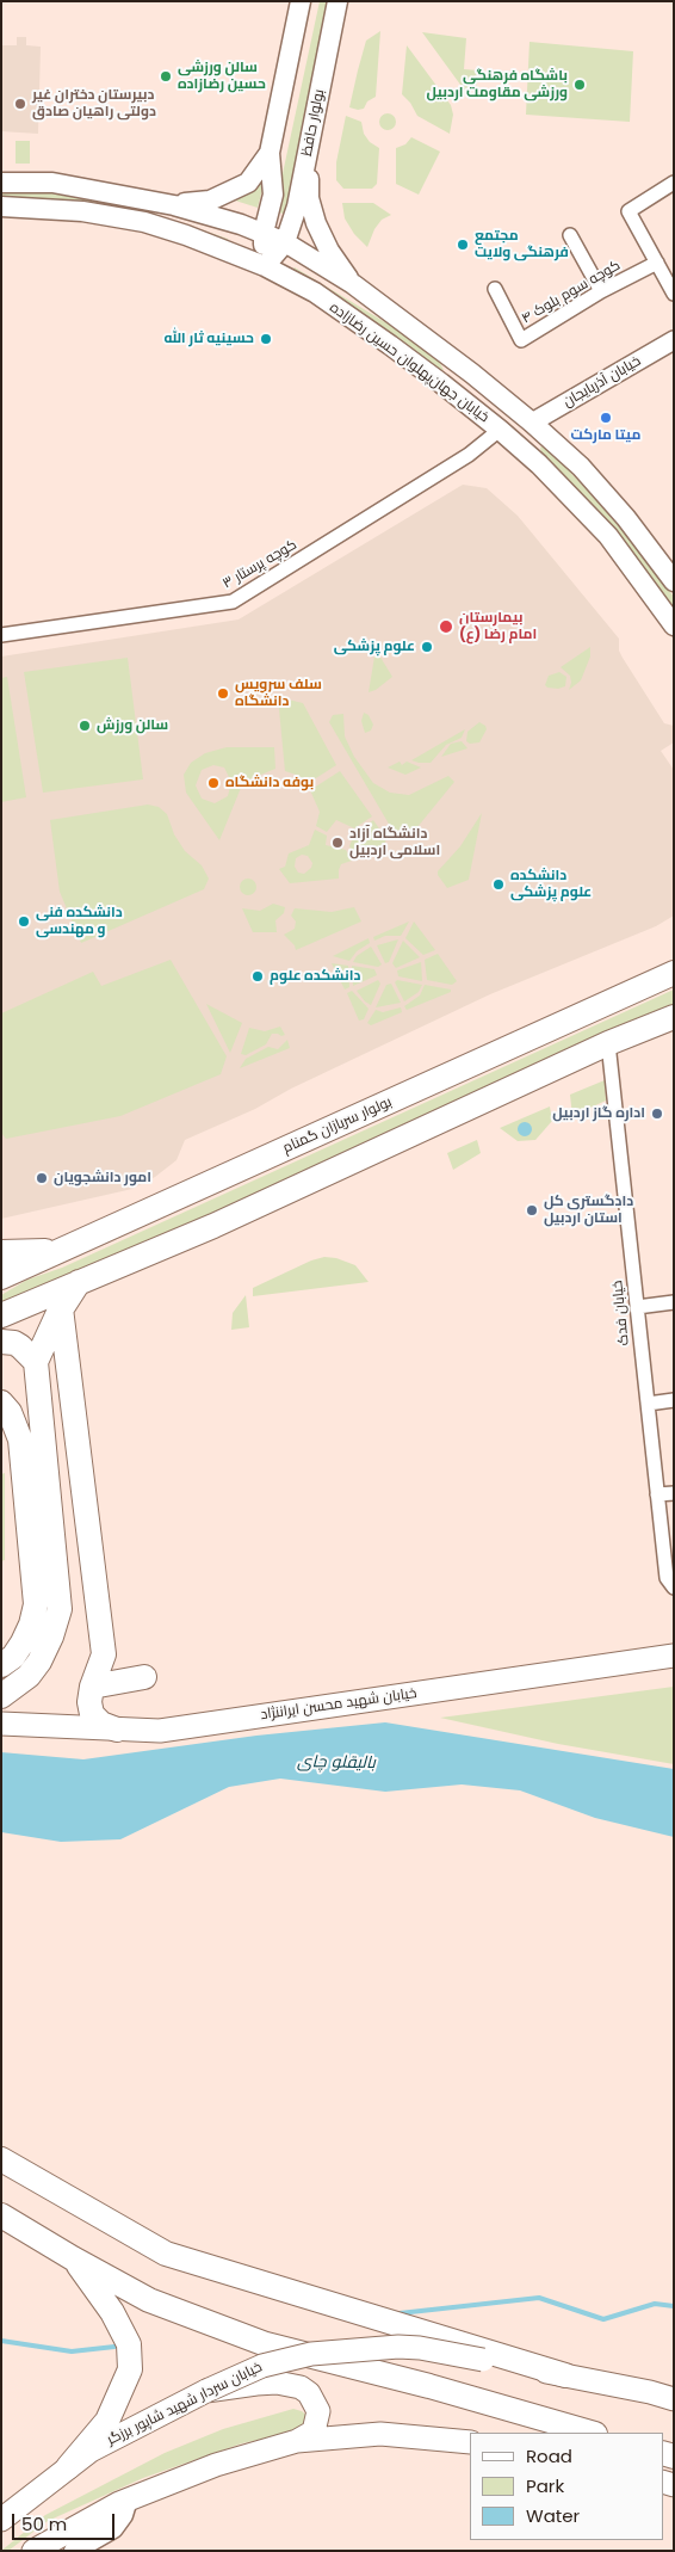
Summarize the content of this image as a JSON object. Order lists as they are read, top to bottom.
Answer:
{
  "streets": {
    "highway": ["بولوار سربازان گمنام"],
    "main road": [
      "بولوار حافظ",
      "خیابان جهان‌پهلوان حسین رضا‌زاده",
      "خیابان شهید محسن ایراننژاد",
      "خیابان سردار شهید شاپور برزگر"
    ],
    "street": [
      "کوچه سوم بلوک ۴",
      "خیابان آذربایجان",
      "کوچه پرستار ۳",
      "خیابان فدک"
    ]
  },
  "crossings": [
    ["بولوار حافظ", "خیابان جهان‌پهلوان حسین رضا‌زاده"],
    ["خیابان جهان‌پهلوان حسین رضا‌زاده", "خیابان آذربایجان"],
    ["خیابان جهان‌پهلوان حسین رضا‌زاده", "کوچه پرستار ۳"]
  ],
  "water": ["بالیقلو چای"],
  "places": [
    "سالن ورزشی حسین رضا‌زاده",
    "باشگاه فرهنگی ورزشی مقاومت اردبیل",
    "دبیرستان دختران غیر دولتی راهیان صادق",
    "مجتمع فرهنگی ولایت",
    "حسینیه ثار الله",
    "میتا مارکت",
    "بیمارستان امام رضا (ع)",
    "علوم پزشکی",
    "سلف سرویس دانشگاه",
    "سالن ورزش",
    "بوفه دانشگاه",
    "دانشگاه آزاد اسلامی اردبیل",
    "دانشکده علوم پزشکی",
    "دانشکده فنی و مهندسی",
    "دانشکده علوم",
    "اداره گاز اردبیل",
    "امور دانشجویان",
    "دادگستری کل استان اردبیل"
  ],
  "legend": ["Road", "Park", "Water"],
  "scale_bar": "50 m"
}
